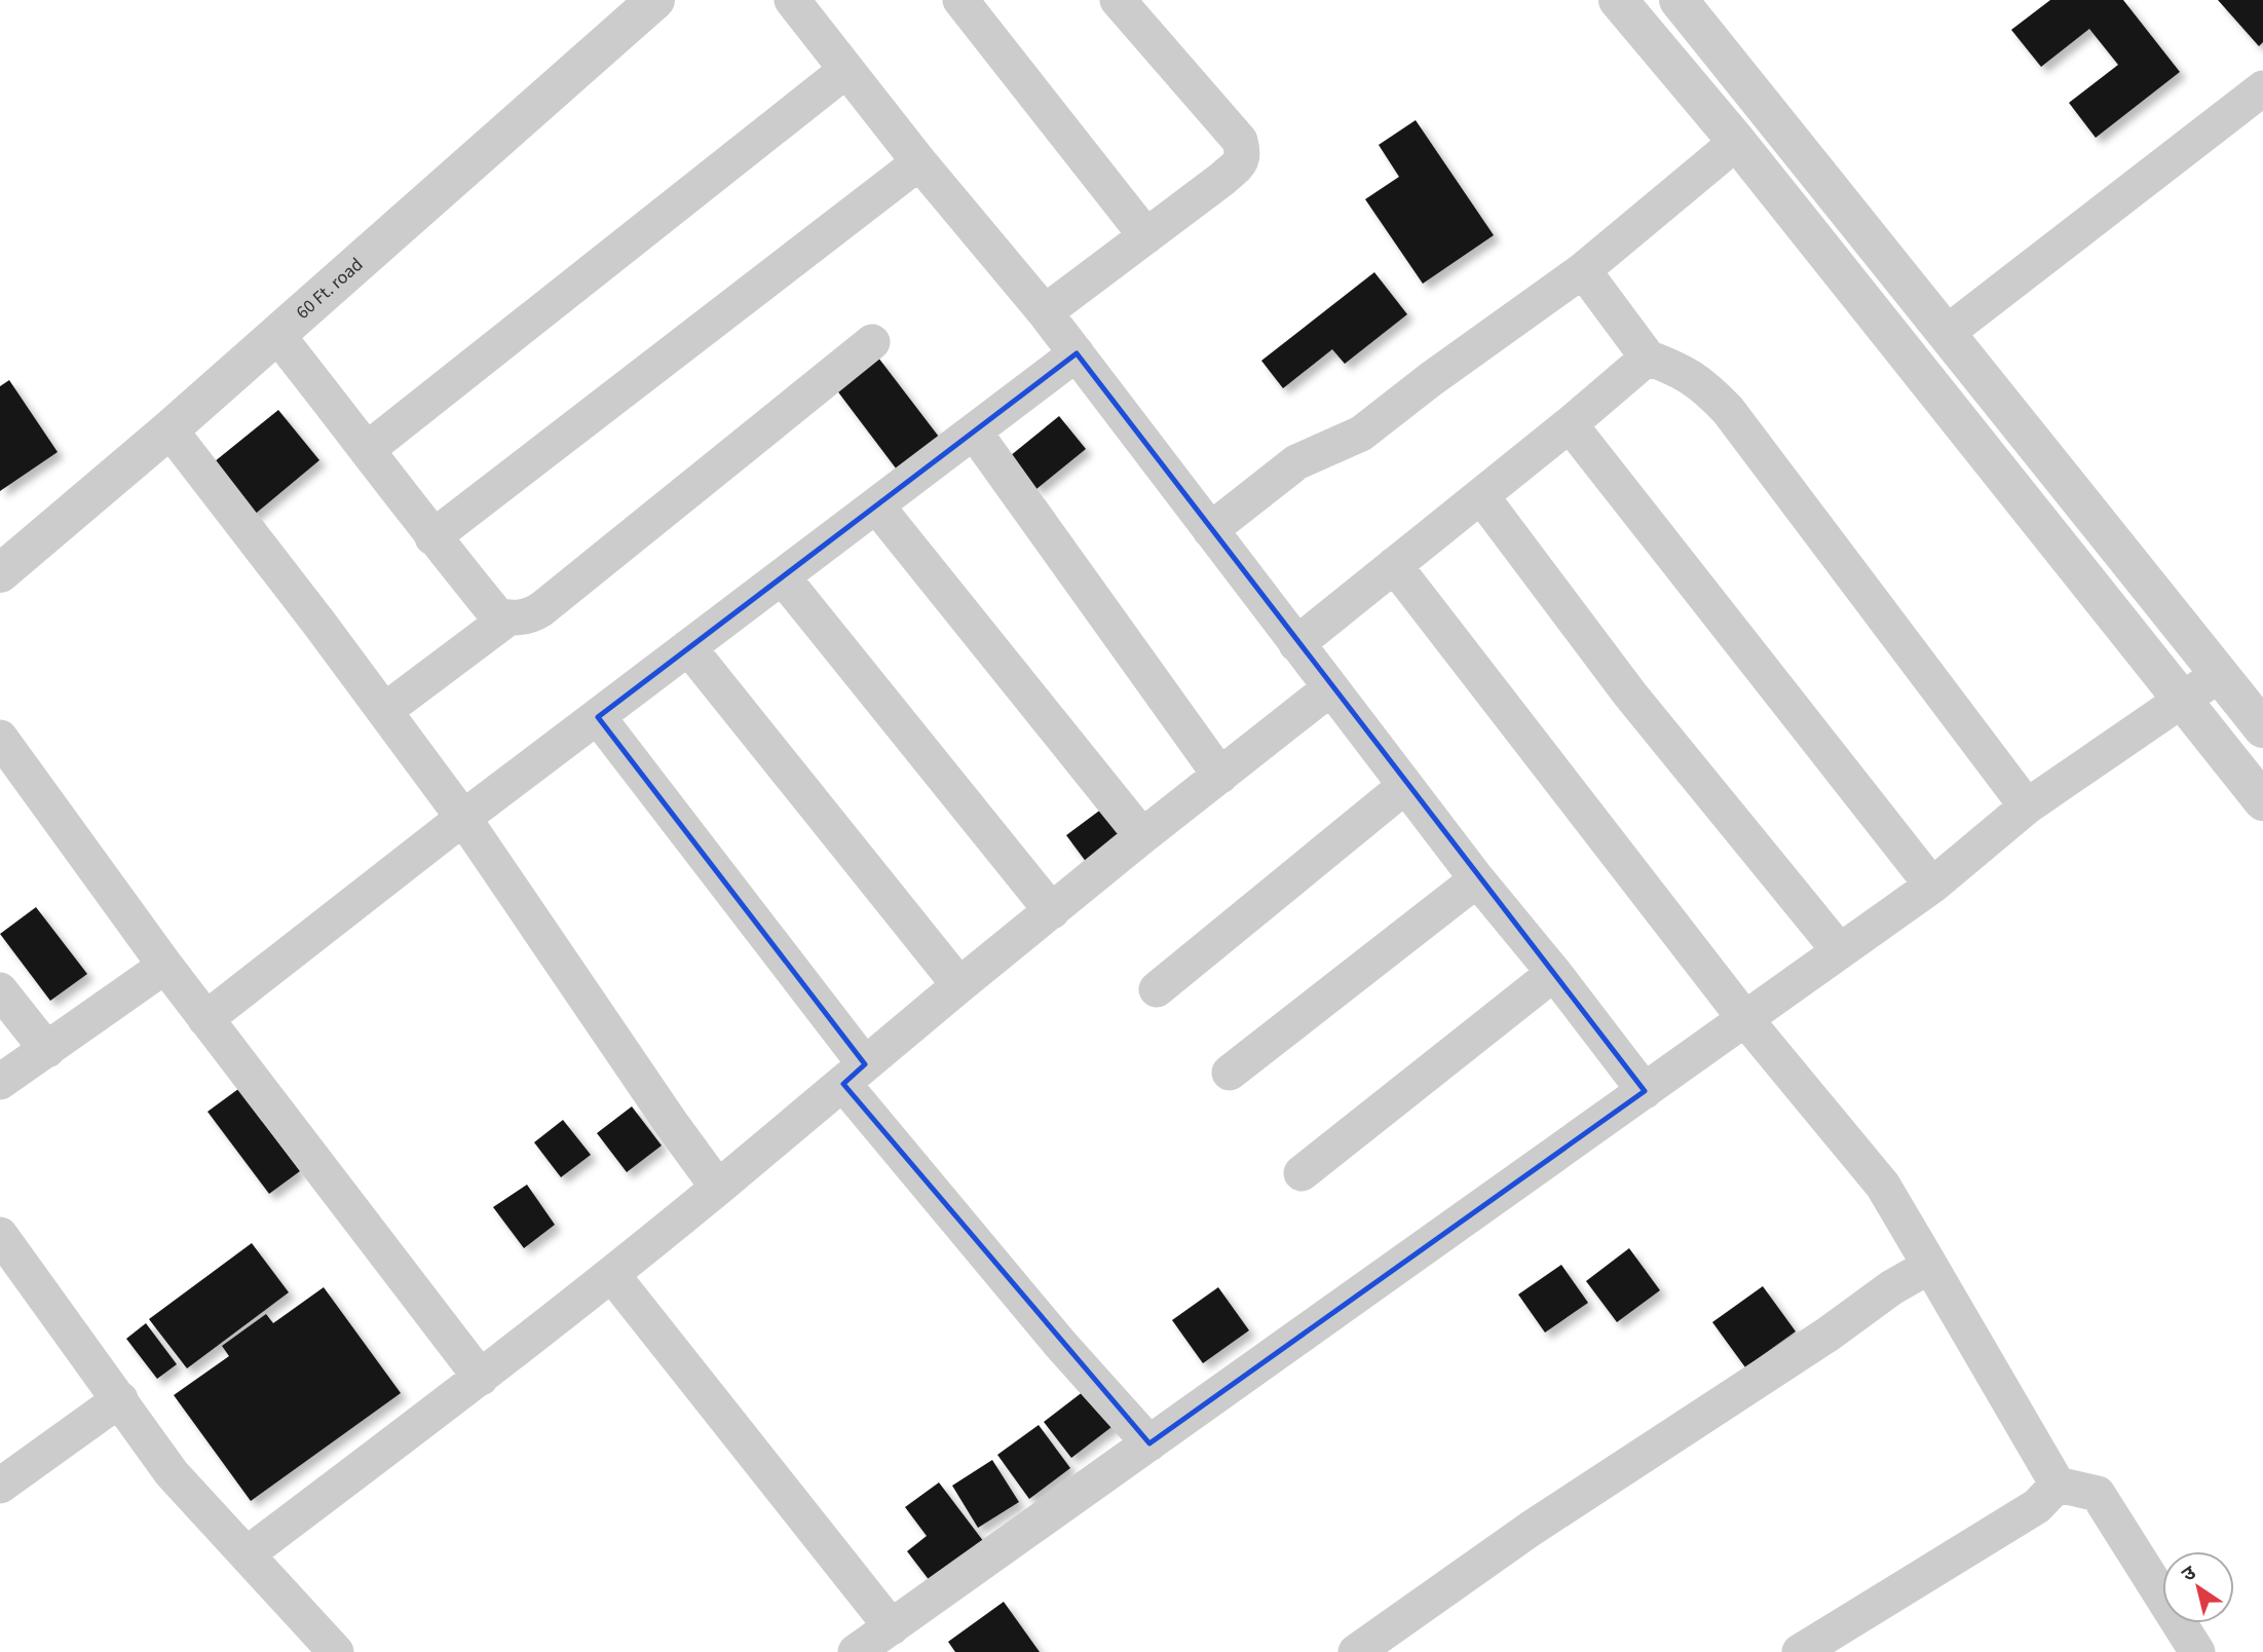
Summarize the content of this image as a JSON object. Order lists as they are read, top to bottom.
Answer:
{
  "streets": {
    "street": ["60 Ft. road"]
  },
  "north": "top left"
}
